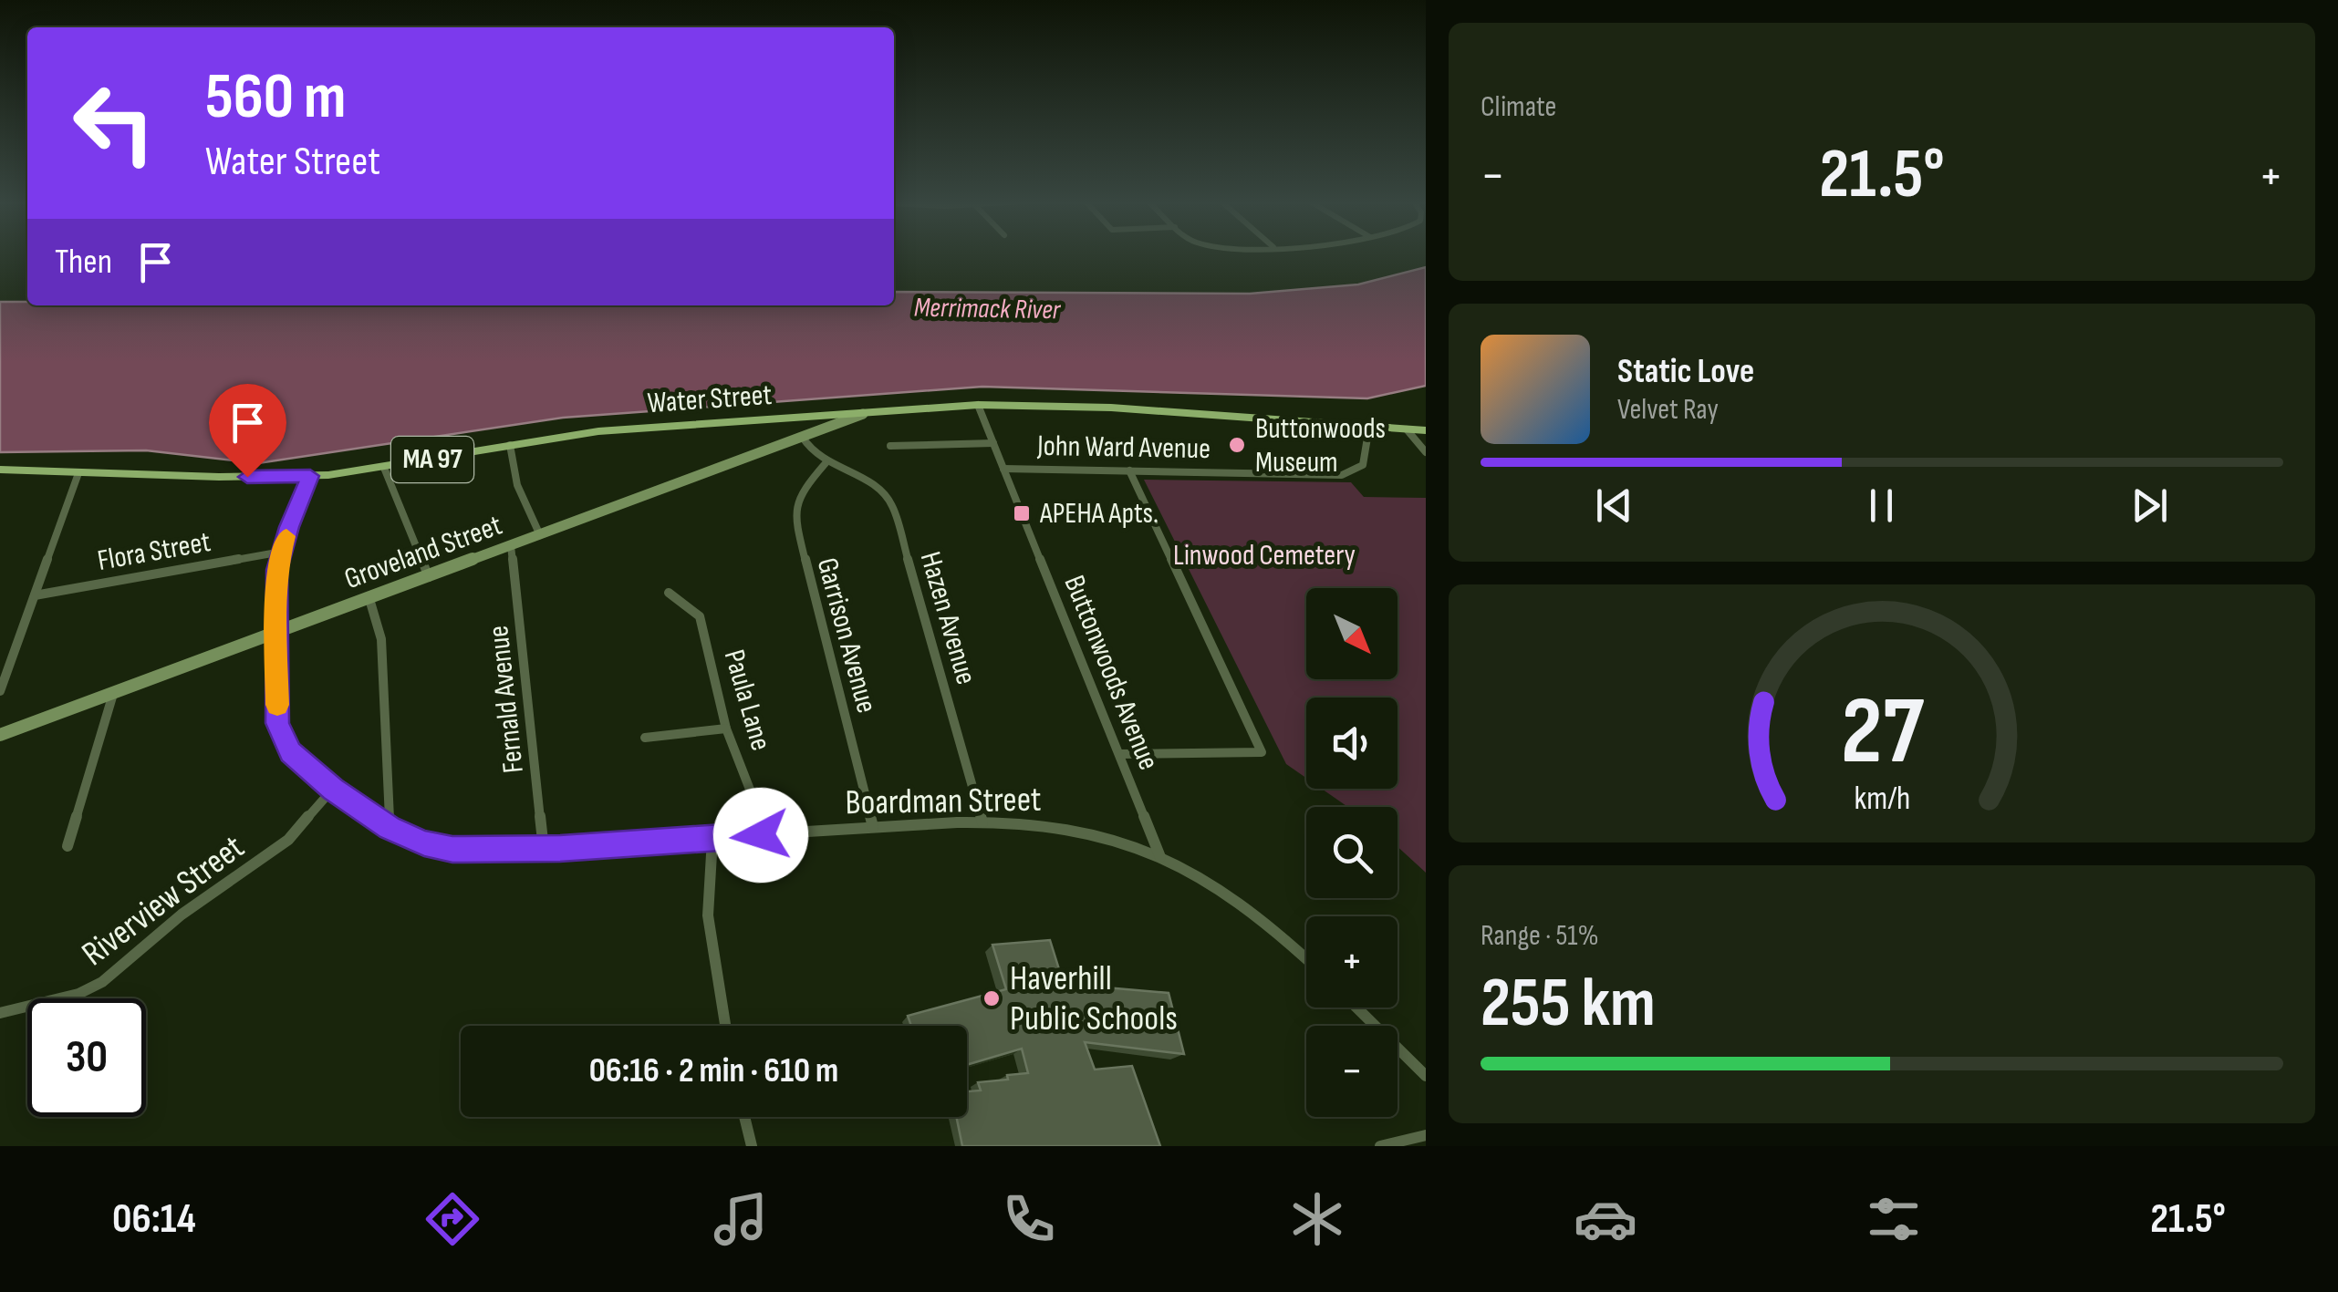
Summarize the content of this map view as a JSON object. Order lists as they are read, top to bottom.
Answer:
{
  "streets": {
    "main road": ["Water Street", "MA 97", "Groveland Street"],
    "street": [
      "John Ward Avenue",
      "Flora Street",
      "Hazen Avenue",
      "Garrison Avenue",
      "Buttonwoods Avenue",
      "Fernald Avenue",
      "Paula Lane",
      "Boardman Street",
      "Riverview Street"
    ]
  },
  "crossings": [
    ["Water Street", "John Ward Avenue"],
    ["Water Street", "Groveland Street"],
    ["Water Street", "Buttonwoods Avenue"],
    ["Water Street", "Boardman Street"],
    ["John Ward Avenue", "Buttonwoods Avenue"],
    ["Flora Street", "Boardman Street"],
    ["Groveland Street", "Fernald Avenue"],
    ["Groveland Street", "Boardman Street"],
    ["Hazen Avenue", "Garrison Avenue"],
    ["Hazen Avenue", "Boardman Street"],
    ["Garrison Avenue", "Boardman Street"],
    ["Buttonwoods Avenue", "Boardman Street"],
    ["Fernald Avenue", "Boardman Street"],
    ["Paula Lane", "Boardman Street"],
    ["Boardman Street", "Riverview Street"]
  ],
  "water": ["Merrimack River"],
  "parks": ["Linwood Cemetery"],
  "places": {
    "other": ["Buttonwoods Museum", "Haverhill Public Schools"],
    "transit": ["APEHA Apts."]
  },
  "north": "bottom right",
  "page": {
    "tile": [
      "Climate",
      ["Range · 51%", "255 km"]
    ],
    "turn": ["560 m", "Water Street"],
    "heat": ["−", "21.5°", "+"],
    "then": "Then",
    "song": ["Static Love", "Velvet Ray"],
    "map_buttons": ["+", "−"],
    "limit": "30",
    "trip": "06:16 · 2 min · 610 m",
    "tabs": ["06:14", "21.5°"],
    "gauge": ["27", "km/h"]
  }
}
